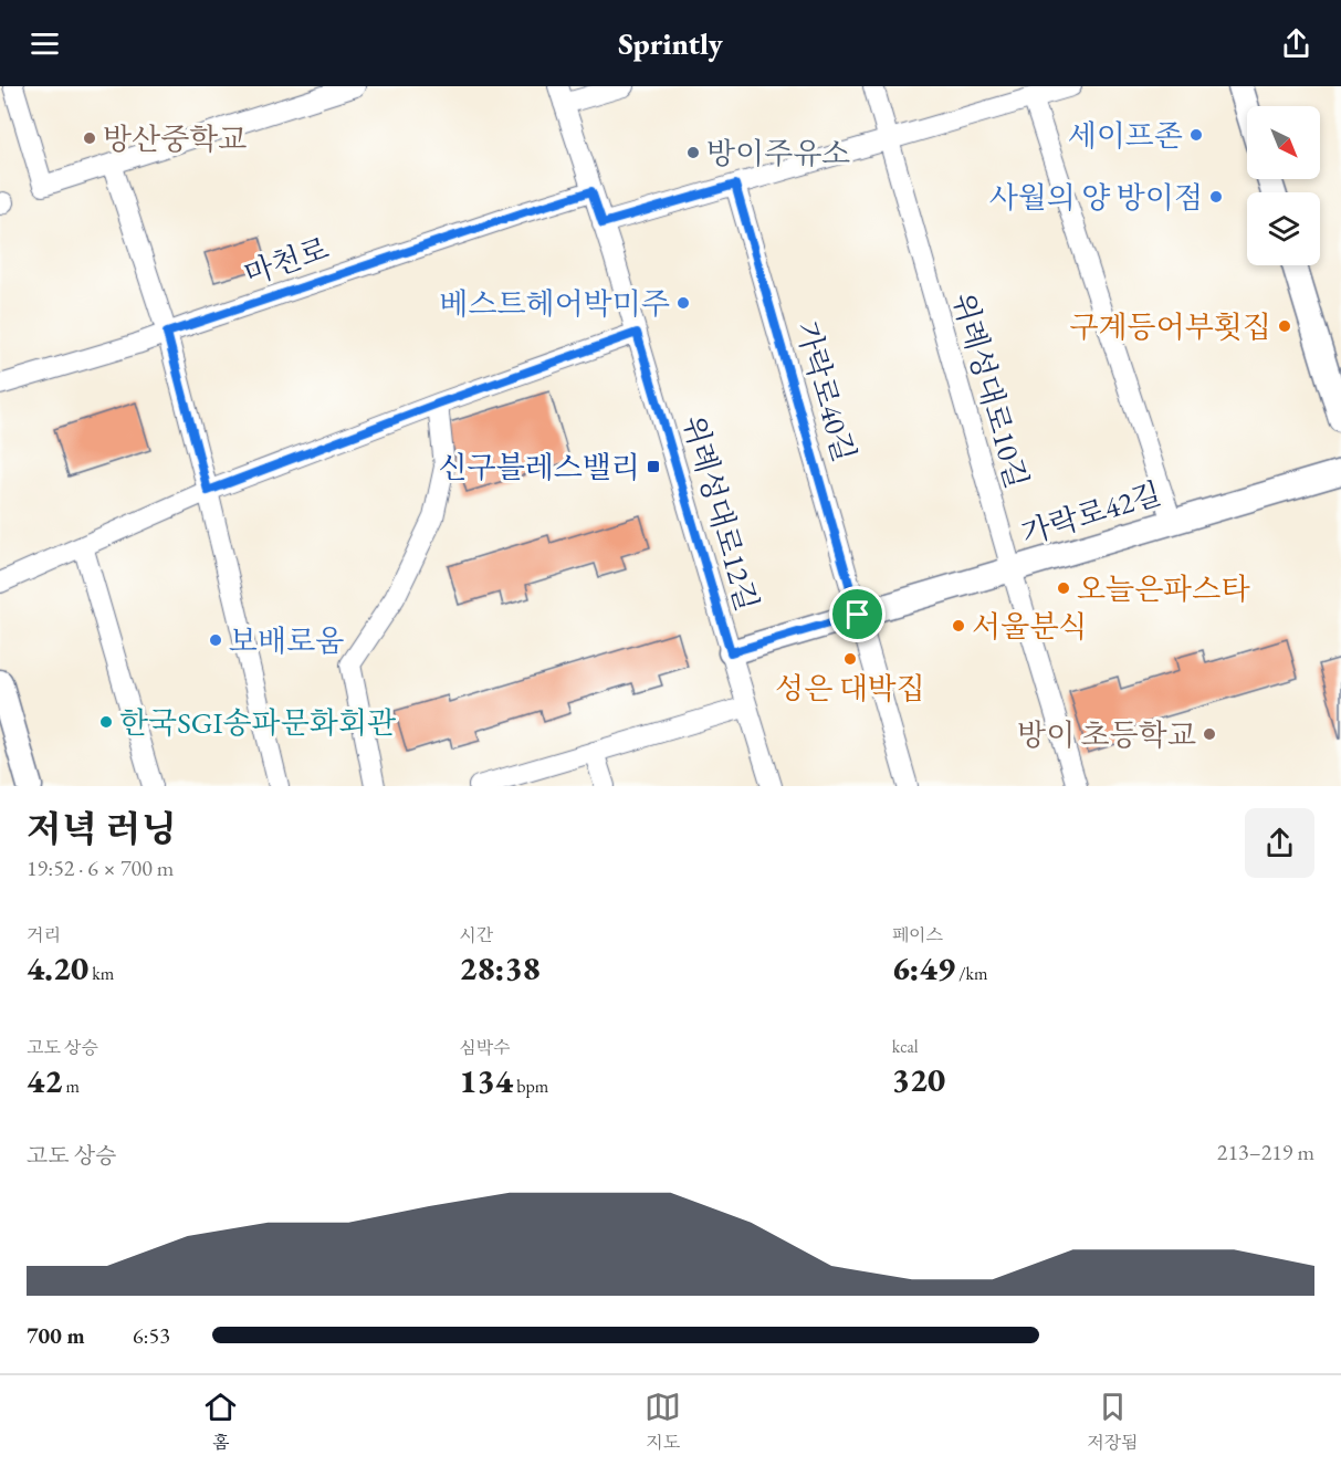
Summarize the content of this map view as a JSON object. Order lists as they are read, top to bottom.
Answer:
{
  "streets": {
    "street": [
      "마천로",
      "위례성대로10길",
      "가락로40길",
      "위례성대로12길",
      "가락로42길"
    ]
  },
  "crossings": [
    ["마천로", "위례성대로12길"],
    ["위례성대로10길", "가락로42길"],
    ["가락로40길", "가락로42길"],
    ["위례성대로12길", "가락로42길"]
  ],
  "places": {
    "other": [
      "세이프존",
      "방산중학교",
      "방이주유소",
      "사월의 양 방이점",
      "베스트헤어박미주",
      "구계등어부횟집",
      "오늘은파스타",
      "서울분식",
      "보배로움",
      "성은 대박집",
      "한국SGI송파문화회관",
      "방이 초등학교"
    ],
    "transit": ["신구블레스밸리"]
  },
  "north": "bottom right",
  "page": {
    "header": "Sprintly",
    "heading": ["저녁 러닝", "19:52 · 6 × 700 m"],
    "stats": [
      ["거리", "4.20 km"],
      ["시간", "28:38"],
      ["페이스", "6:49 /km"],
      ["고도 상승", "42 m"],
      ["심박수", "134 bpm"],
      ["kcal", "320"]
    ],
    "chart": ["고도 상승", "213–219 m"],
    "list": [
      {
        "name": "700 m",
        "note": "6:53"
      }
    ],
    "tabs": ["홈", "지도", "저장됨"]
  }
}
